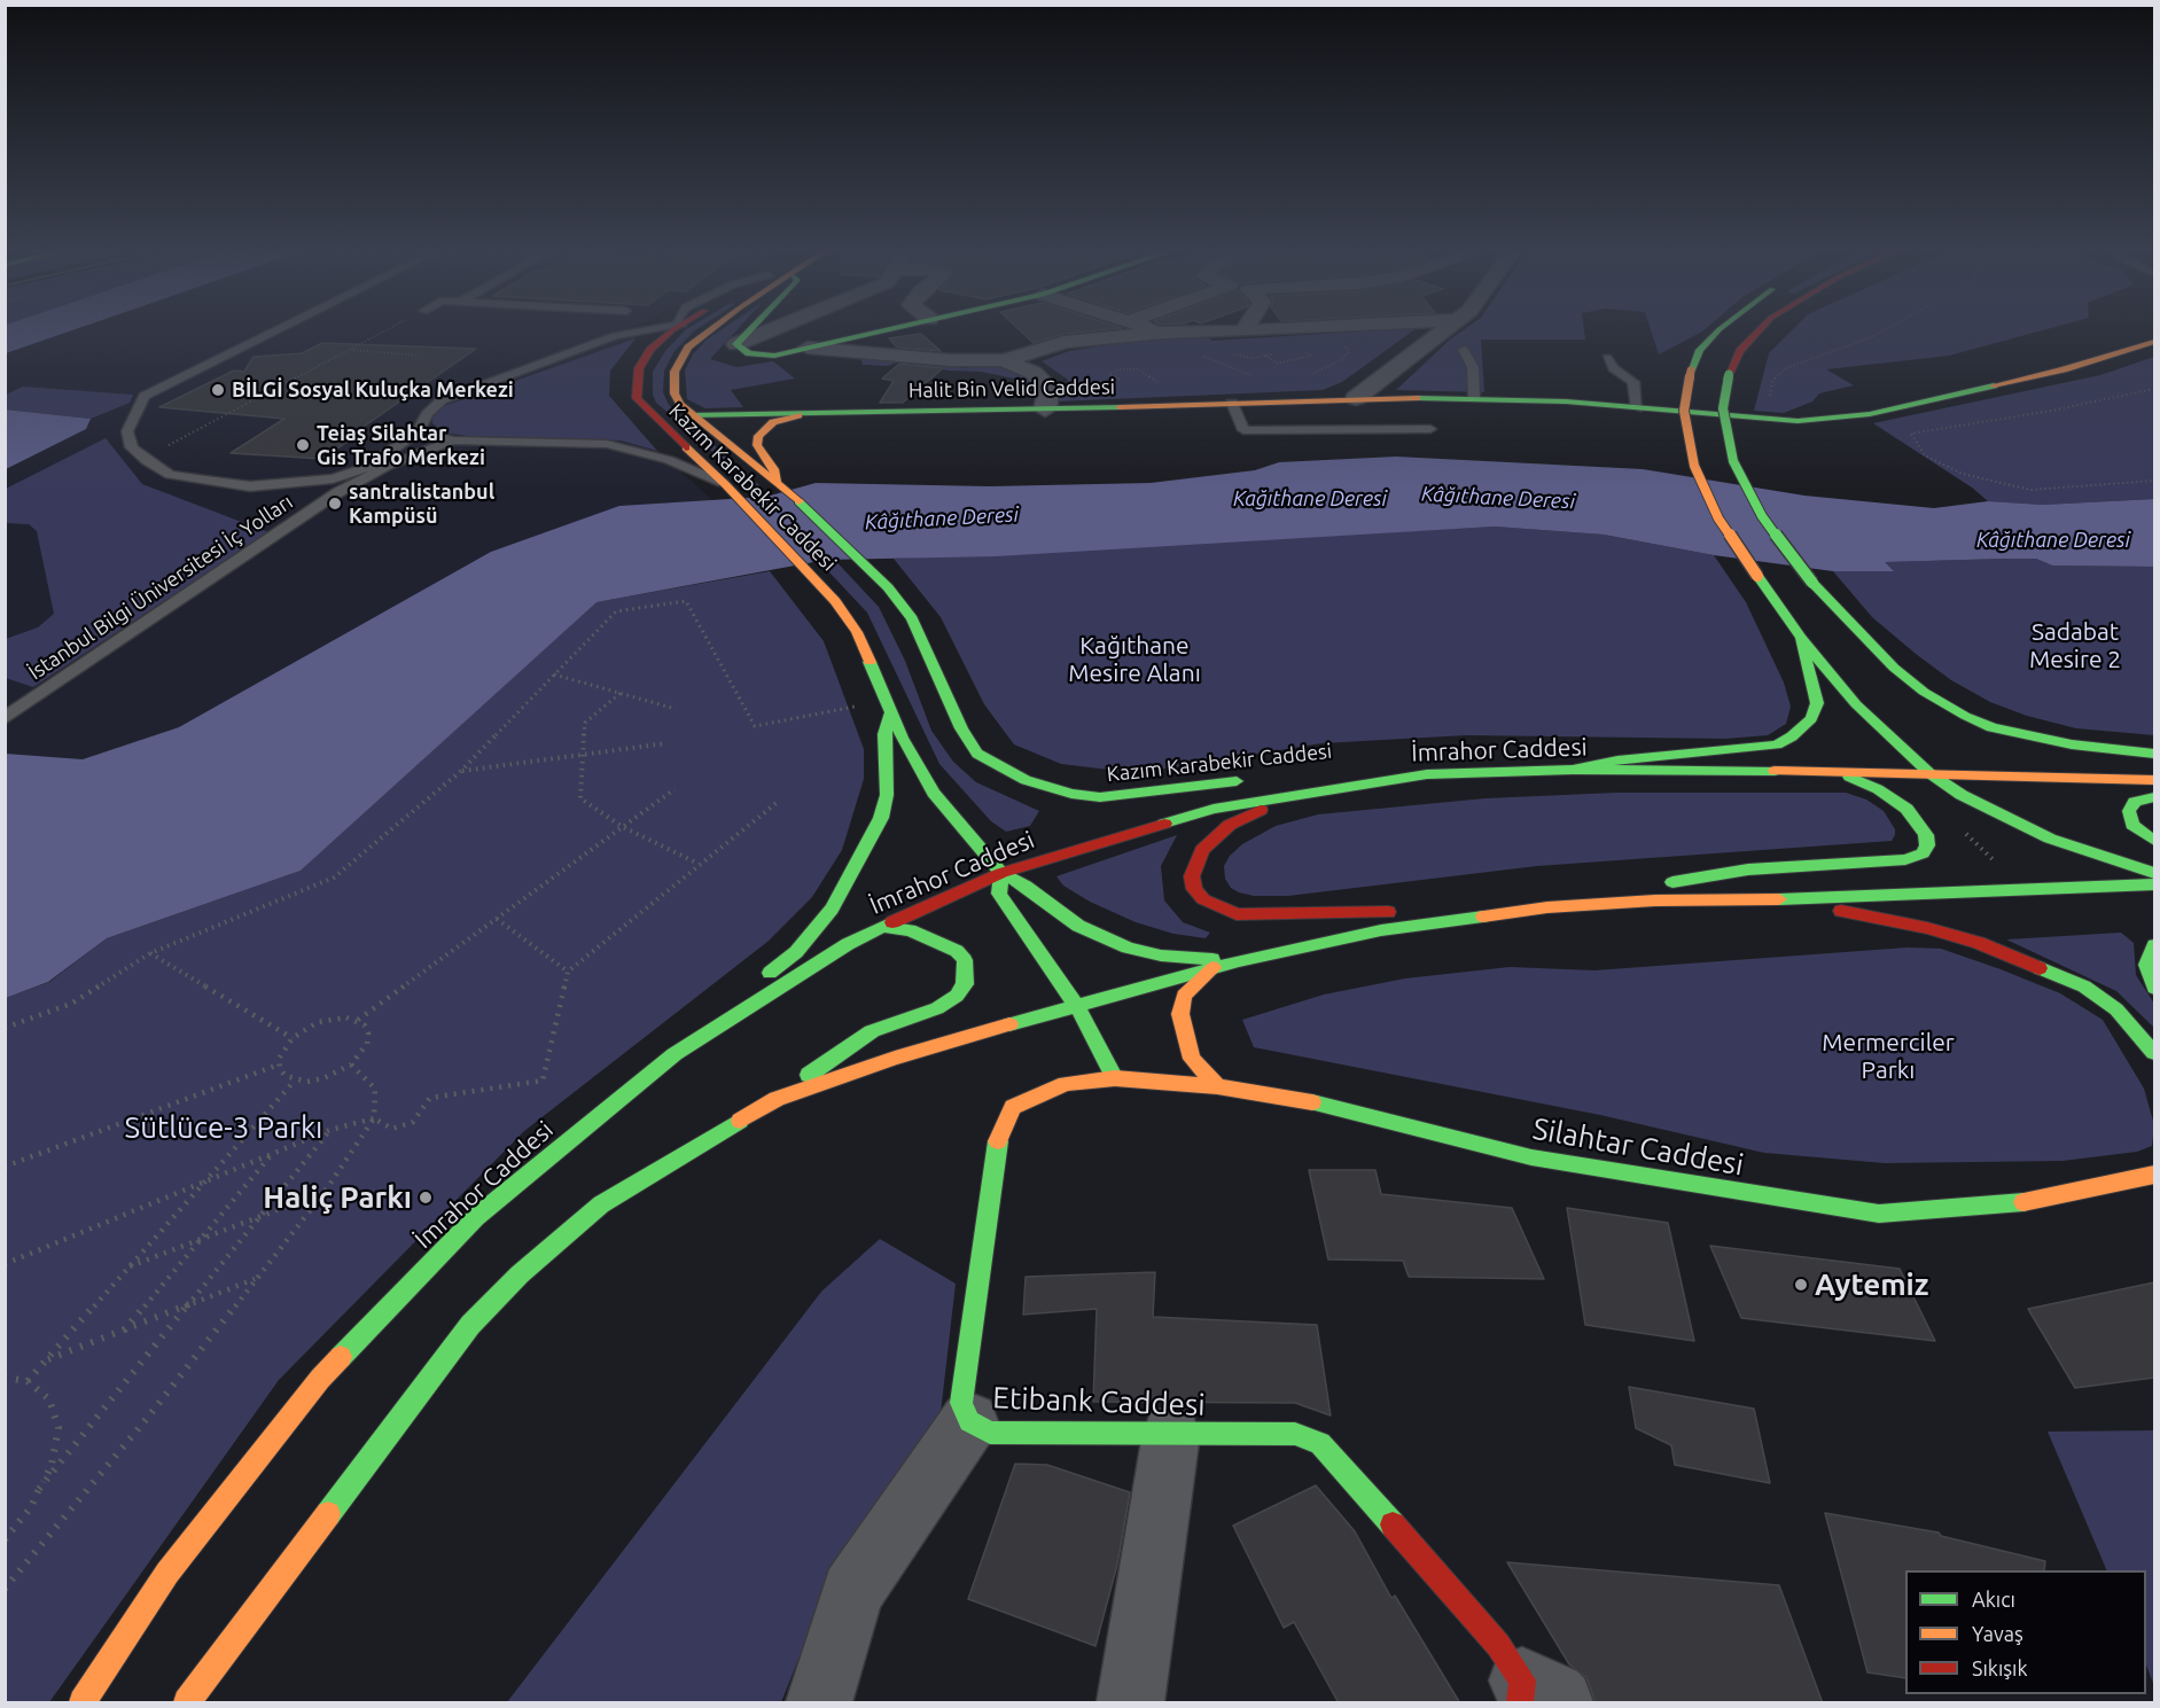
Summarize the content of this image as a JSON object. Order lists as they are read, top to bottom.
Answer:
{
  "streets": {
    "main road": [
      "Halit Bin Velid Caddesi",
      "Kazım Karabekir Caddesi",
      "İmrahor Caddesi",
      "Silahtar Caddesi",
      "Etibank Caddesi"
    ],
    "lane": ["İstanbul Bilgi Üniversitesi İç Yolları"]
  },
  "crossings": [
    ["Halit Bin Velid Caddesi", "Kazım Karabekir Caddesi"],
    ["Kazım Karabekir Caddesi", "İmrahor Caddesi"],
    ["Silahtar Caddesi", "Etibank Caddesi"]
  ],
  "water": ["Kâğıthane Deresi", "Kağıthane Deresi"],
  "parks": [
    "Sadabat Mesire 2",
    "Kağıthane Mesire Alanı",
    "Mermerciler Parkı",
    "Sütlüce-3 Parkı"
  ],
  "places": [
    "BİLGİ Sosyal Kuluçka Merkezi",
    "Teiaş Silahtar Gis Trafo Merkezi",
    "santralistanbul Kampüsü",
    "Haliç Parkı",
    "Aytemiz"
  ],
  "legend": ["Akıcı", "Yavaş", "Sıkışık"]
}
